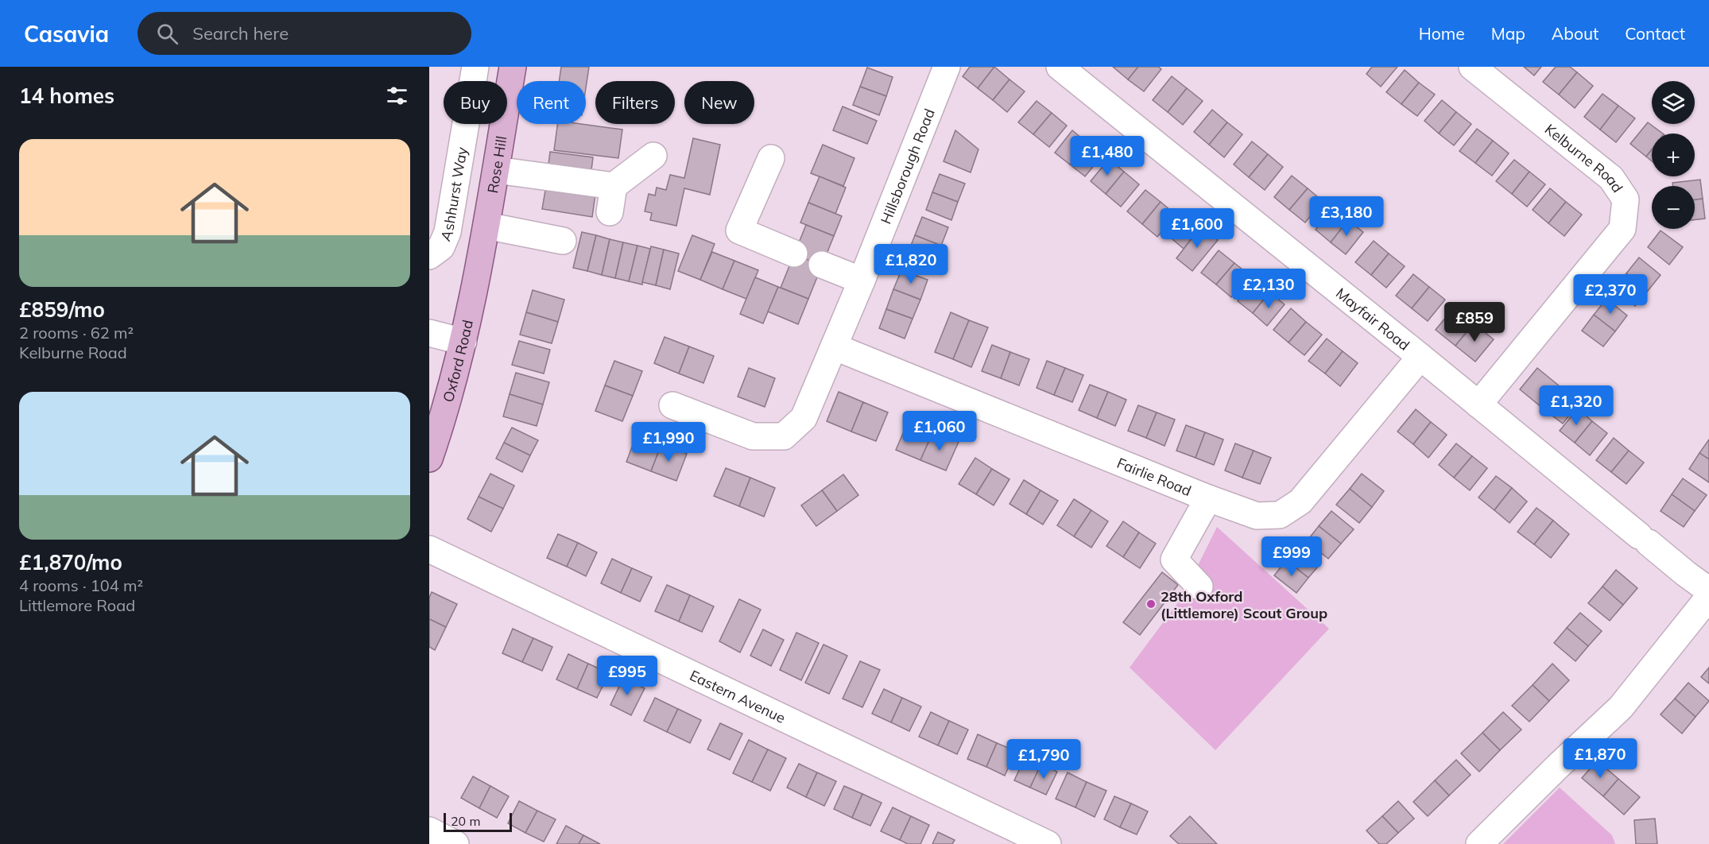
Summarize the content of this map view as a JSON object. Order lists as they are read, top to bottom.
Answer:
{
  "streets": {
    "main road": ["Rose Hill", "Oxford Road"],
    "street": [
      "Kelburne Road",
      "Hillsborough Road",
      "Ashhurst Way",
      "Mayfair Road",
      "Fairlie Road",
      "Eastern Avenue"
    ]
  },
  "crossings": [
    ["Kelburne Road", "Mayfair Road"],
    ["Rose Hill", "Oxford Road"],
    ["Hillsborough Road", "Fairlie Road"],
    ["Mayfair Road", "Fairlie Road"]
  ],
  "places": ["28th Oxford (Littlemore) Scout Group"],
  "scale_bar": "20 m",
  "page": {
    "header": "Casavia",
    "search": "Search here",
    "nav": [
      "Home",
      "Map",
      "About",
      "Contact"
    ],
    "heading": "14 homes",
    "map_buttons": ["+", "−"],
    "chip": [
      "Buy",
      "Rent",
      "Filters",
      "New"
    ],
    "list": [
      {
        "name": "£859/mo",
        "note": "2 rooms · 62 m² · Kelburne Road"
      },
      {
        "name": "£1,870/mo",
        "note": "4 rooms · 104 m² · Littlemore Road"
      }
    ],
    "price": [
      "£1,480",
      "£3,180",
      "£1,600",
      "£1,820",
      "£2,130",
      "£2,370",
      "£859",
      "£1,320",
      "£1,060",
      "£1,990",
      "£999",
      "£995",
      "£1,870",
      "£1,790"
    ],
    "scale": "20 m"
  }
}
